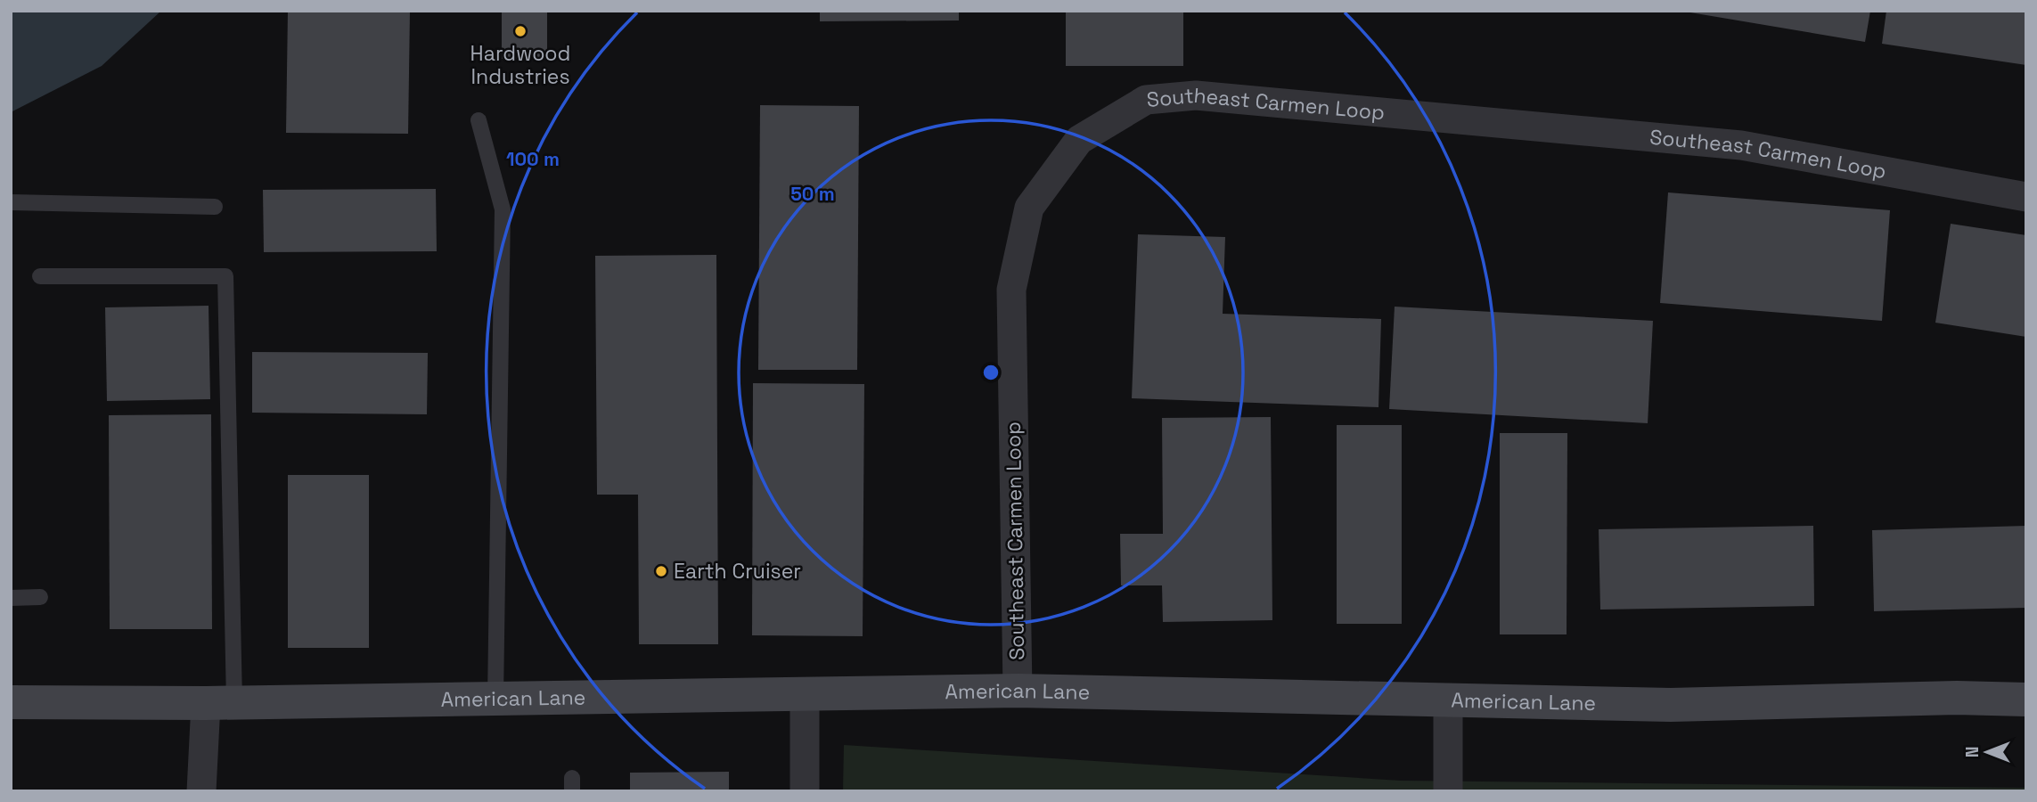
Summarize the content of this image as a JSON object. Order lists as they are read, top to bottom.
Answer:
{
  "streets": {
    "street": ["Southeast Carmen Loop", "American Lane"]
  },
  "crossings": [
    ["Southeast Carmen Loop", "American Lane"]
  ],
  "places": ["Hardwood Industries", "Earth Cruiser"],
  "north": "left",
  "rings": ["100 m", "50 m"]
}
